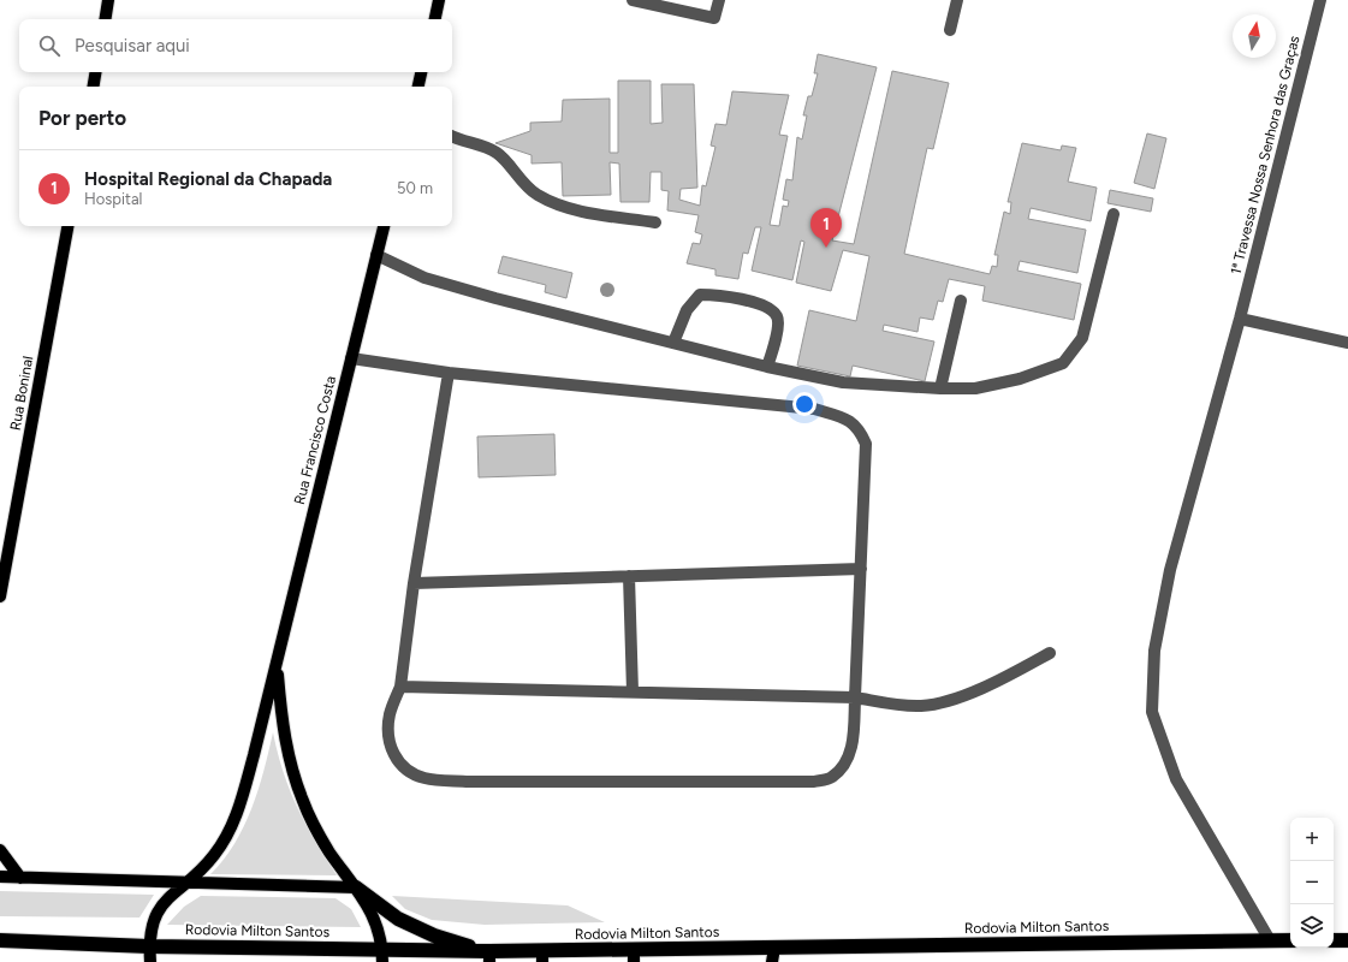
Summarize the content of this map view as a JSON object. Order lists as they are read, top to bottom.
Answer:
{
  "streets": {
    "highway": ["Rodovia Milton Santos"],
    "main road": ["Rua Boninal", "Rua Francisco Costa"],
    "street": ["1ª Travessa Nossa Senhora das Graças"]
  },
  "crossings": [
    ["1ª Travessa Nossa Senhora das Graças", "Rodovia Milton Santos"],
    ["Rua Francisco Costa", "Rodovia Milton Santos"]
  ],
  "north": "top",
  "page": {
    "search": "Pesquisar aqui",
    "heading": "Por perto",
    "list": [
      {
        "mark": "1",
        "name": "Hospital Regional da Chapada",
        "note": "Hospital",
        "value": "50 m"
      }
    ],
    "pins": "1",
    "map_buttons": ["+", "−"]
  }
}
